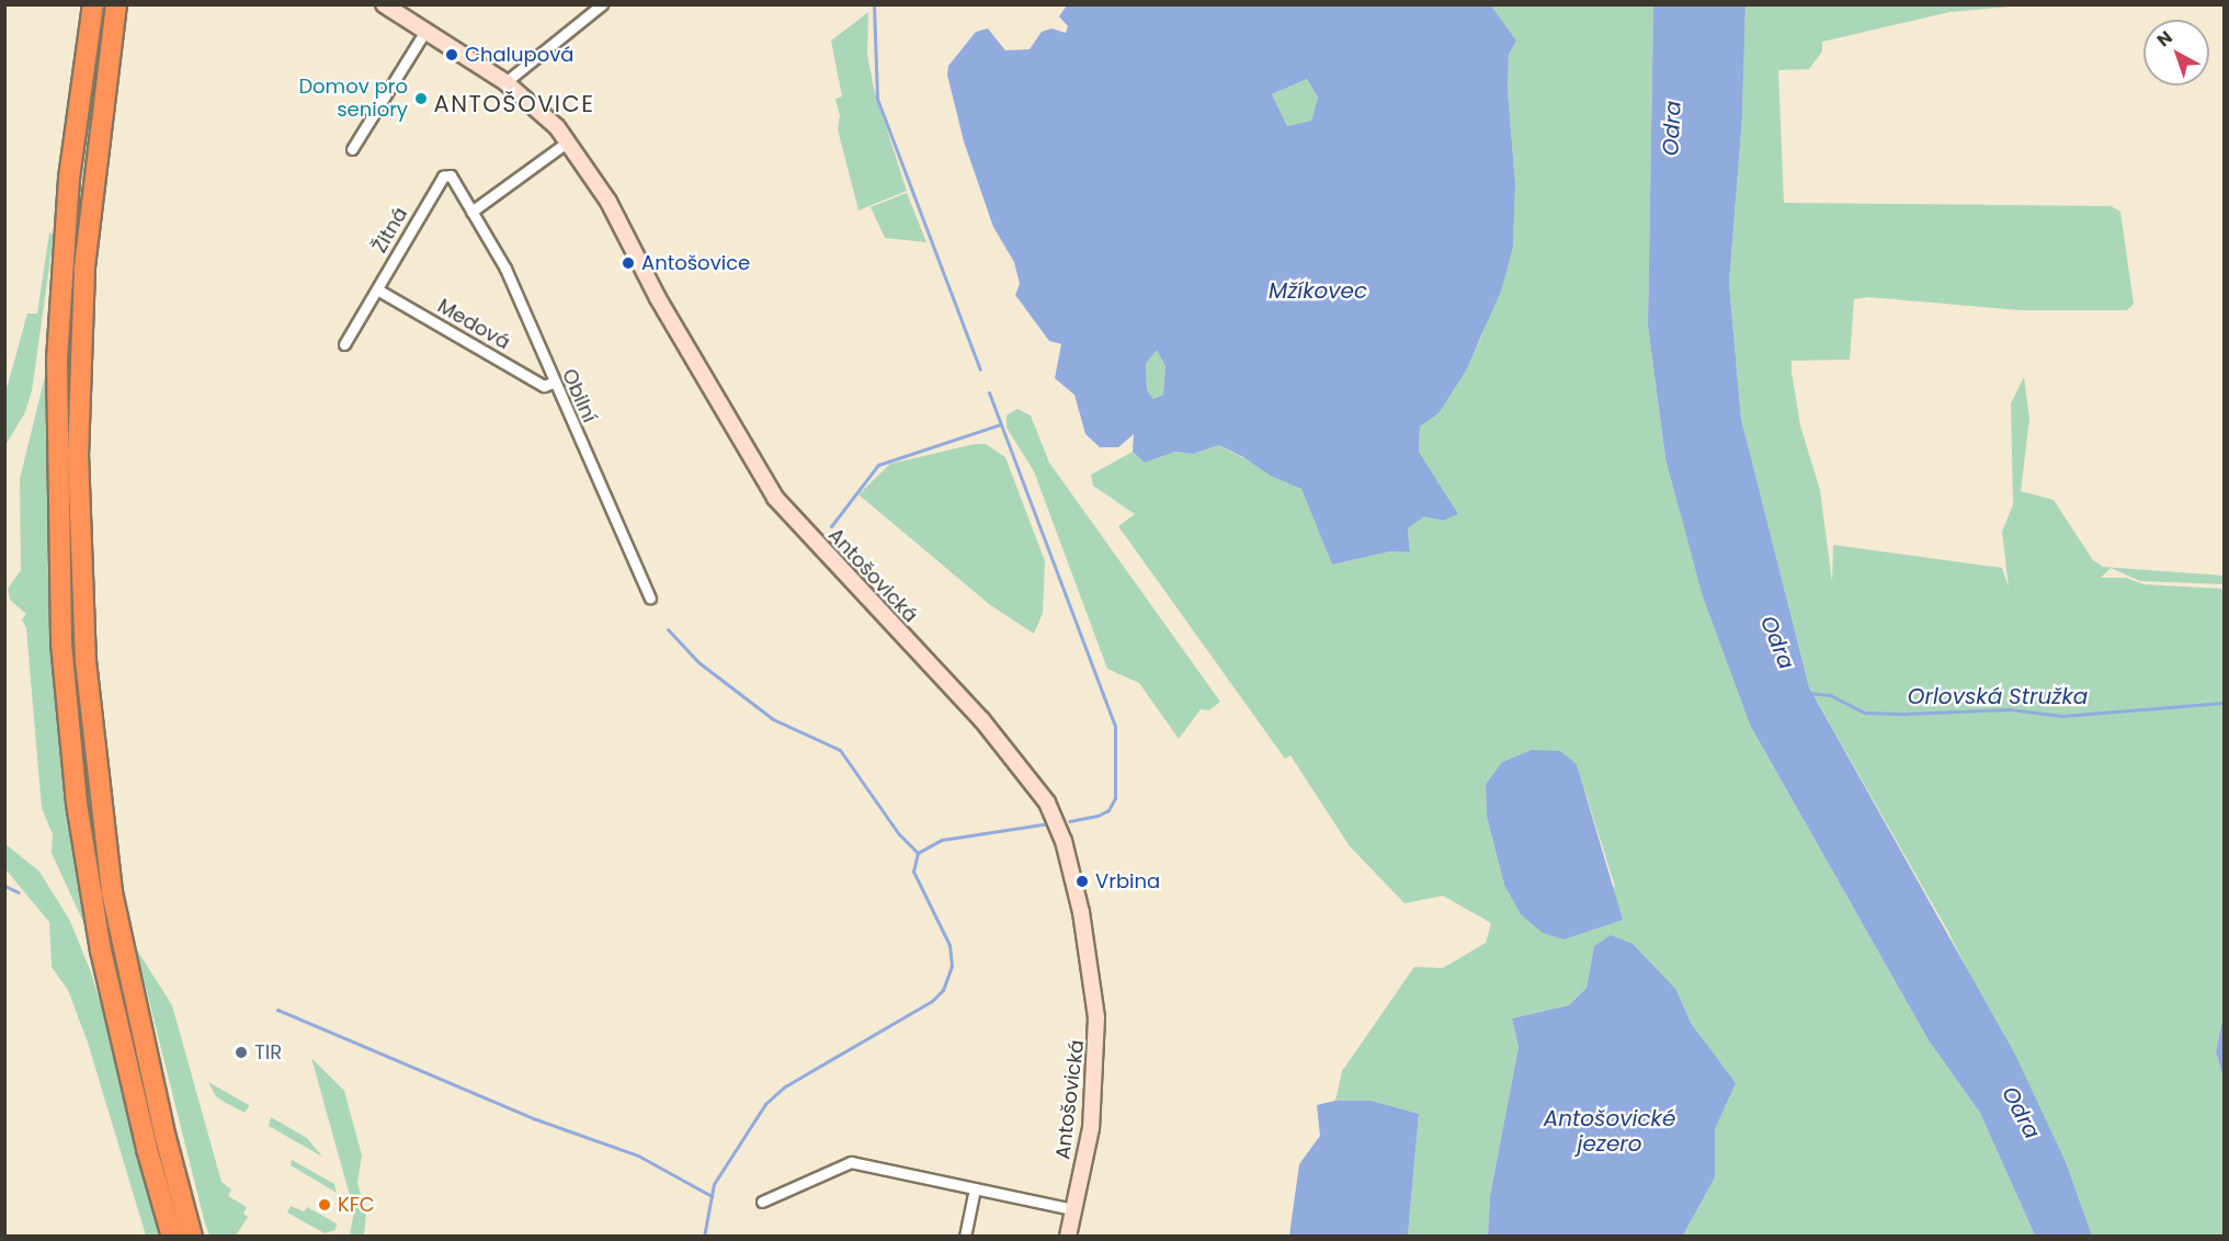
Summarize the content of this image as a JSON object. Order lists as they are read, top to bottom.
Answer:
{
  "streets": {
    "street": [
      "Žitná",
      "Medová",
      "Obilní",
      "Antošovická"
    ]
  },
  "crossings": [
    ["Žitná", "Medová"],
    ["Žitná", "Obilní"],
    ["Medová", "Obilní"]
  ],
  "districts": ["ANTOŠOVICE"],
  "water": [
    "Odra",
    "Mžíkovec",
    "Orlovská Stružka",
    "Antošovické jezero"
  ],
  "places": [
    "Chalupová",
    "Domov pro seniory",
    "Antošovice",
    "Vrbina",
    "TIR",
    "KFC"
  ],
  "north": "top left"
}
